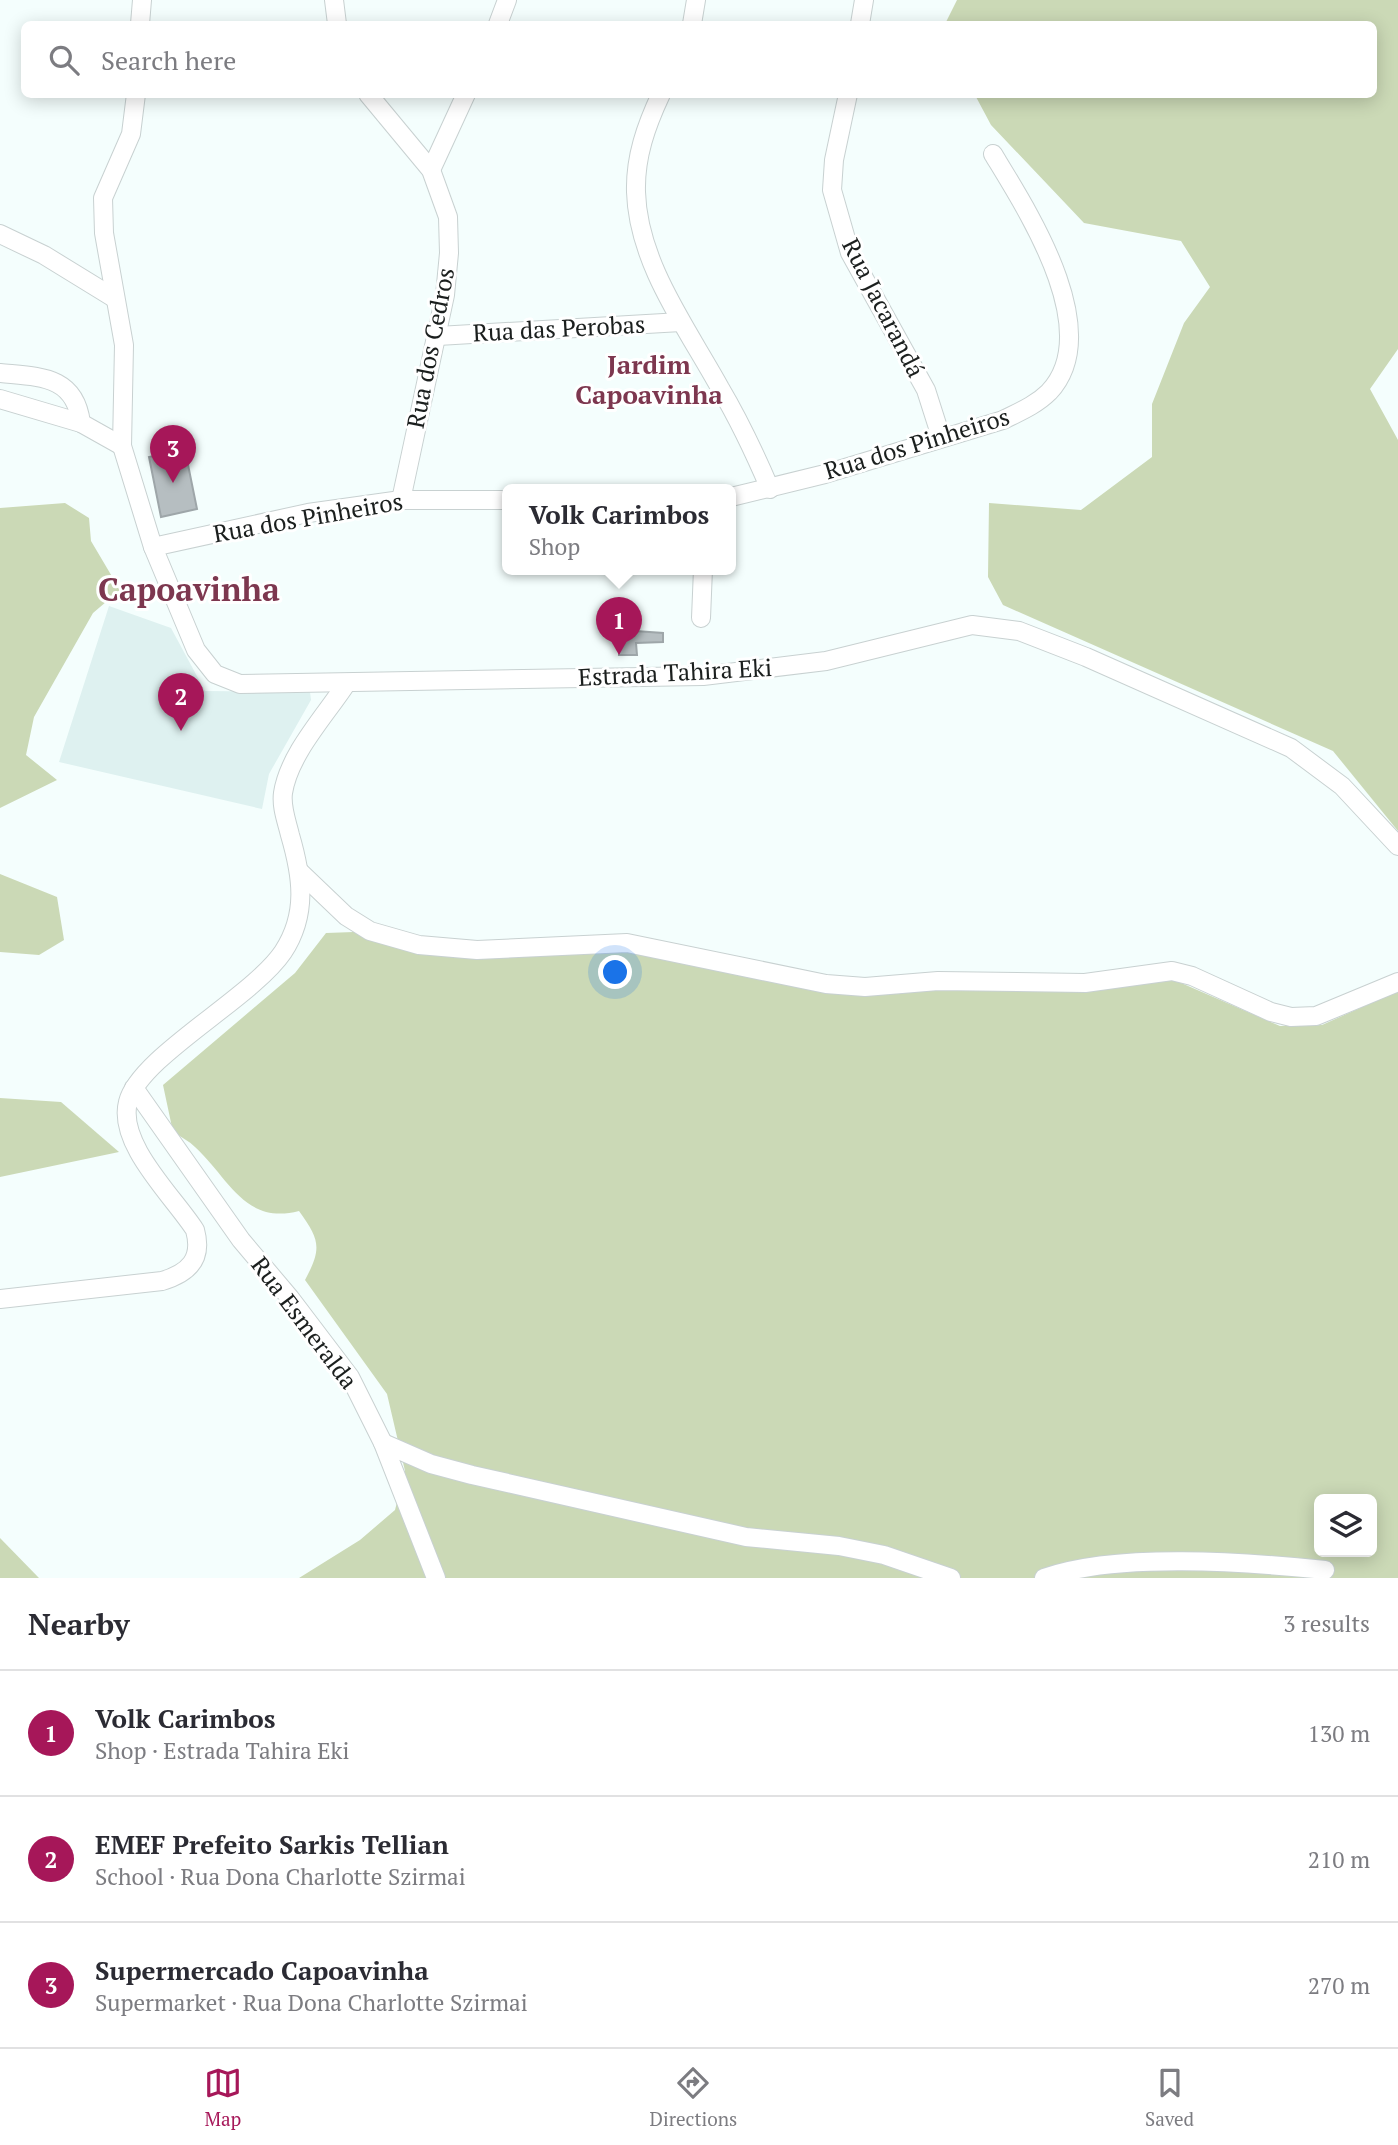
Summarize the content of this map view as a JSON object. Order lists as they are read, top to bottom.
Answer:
{
  "streets": {
    "street": [
      "Rua Jacarandá",
      "Rua das Perobas",
      "Rua dos Cedros",
      "Rua dos Pinheiros",
      "Estrada Tahira Eki",
      "Rua Esmeralda"
    ]
  },
  "crossings": [
    ["Rua Jacarandá", "Rua dos Pinheiros"],
    ["Rua das Perobas", "Rua dos Cedros"],
    ["Rua dos Cedros", "Rua dos Pinheiros"],
    ["Rua dos Pinheiros", "Estrada Tahira Eki"]
  ],
  "districts": ["Jardim Capoavinha", "Capoavinha"],
  "page": {
    "search": "Search here",
    "pins": ["3", "1", "2"],
    "popup": ["Volk Carimbos", "Shop"],
    "heading": ["Nearby", "3 results"],
    "list": [
      {
        "mark": "1",
        "name": "Volk Carimbos",
        "note": "Shop · Estrada Tahira Eki",
        "value": "130 m"
      },
      {
        "mark": "2",
        "name": "EMEF Prefeito Sarkis Tellian",
        "note": "School · Rua Dona Charlotte Szirmai",
        "value": "210 m"
      },
      {
        "mark": "3",
        "name": "Supermercado Capoavinha",
        "note": "Supermarket · Rua Dona Charlotte Szirmai",
        "value": "270 m"
      }
    ],
    "nav": ["Map", "Directions", "Saved"]
  }
}
